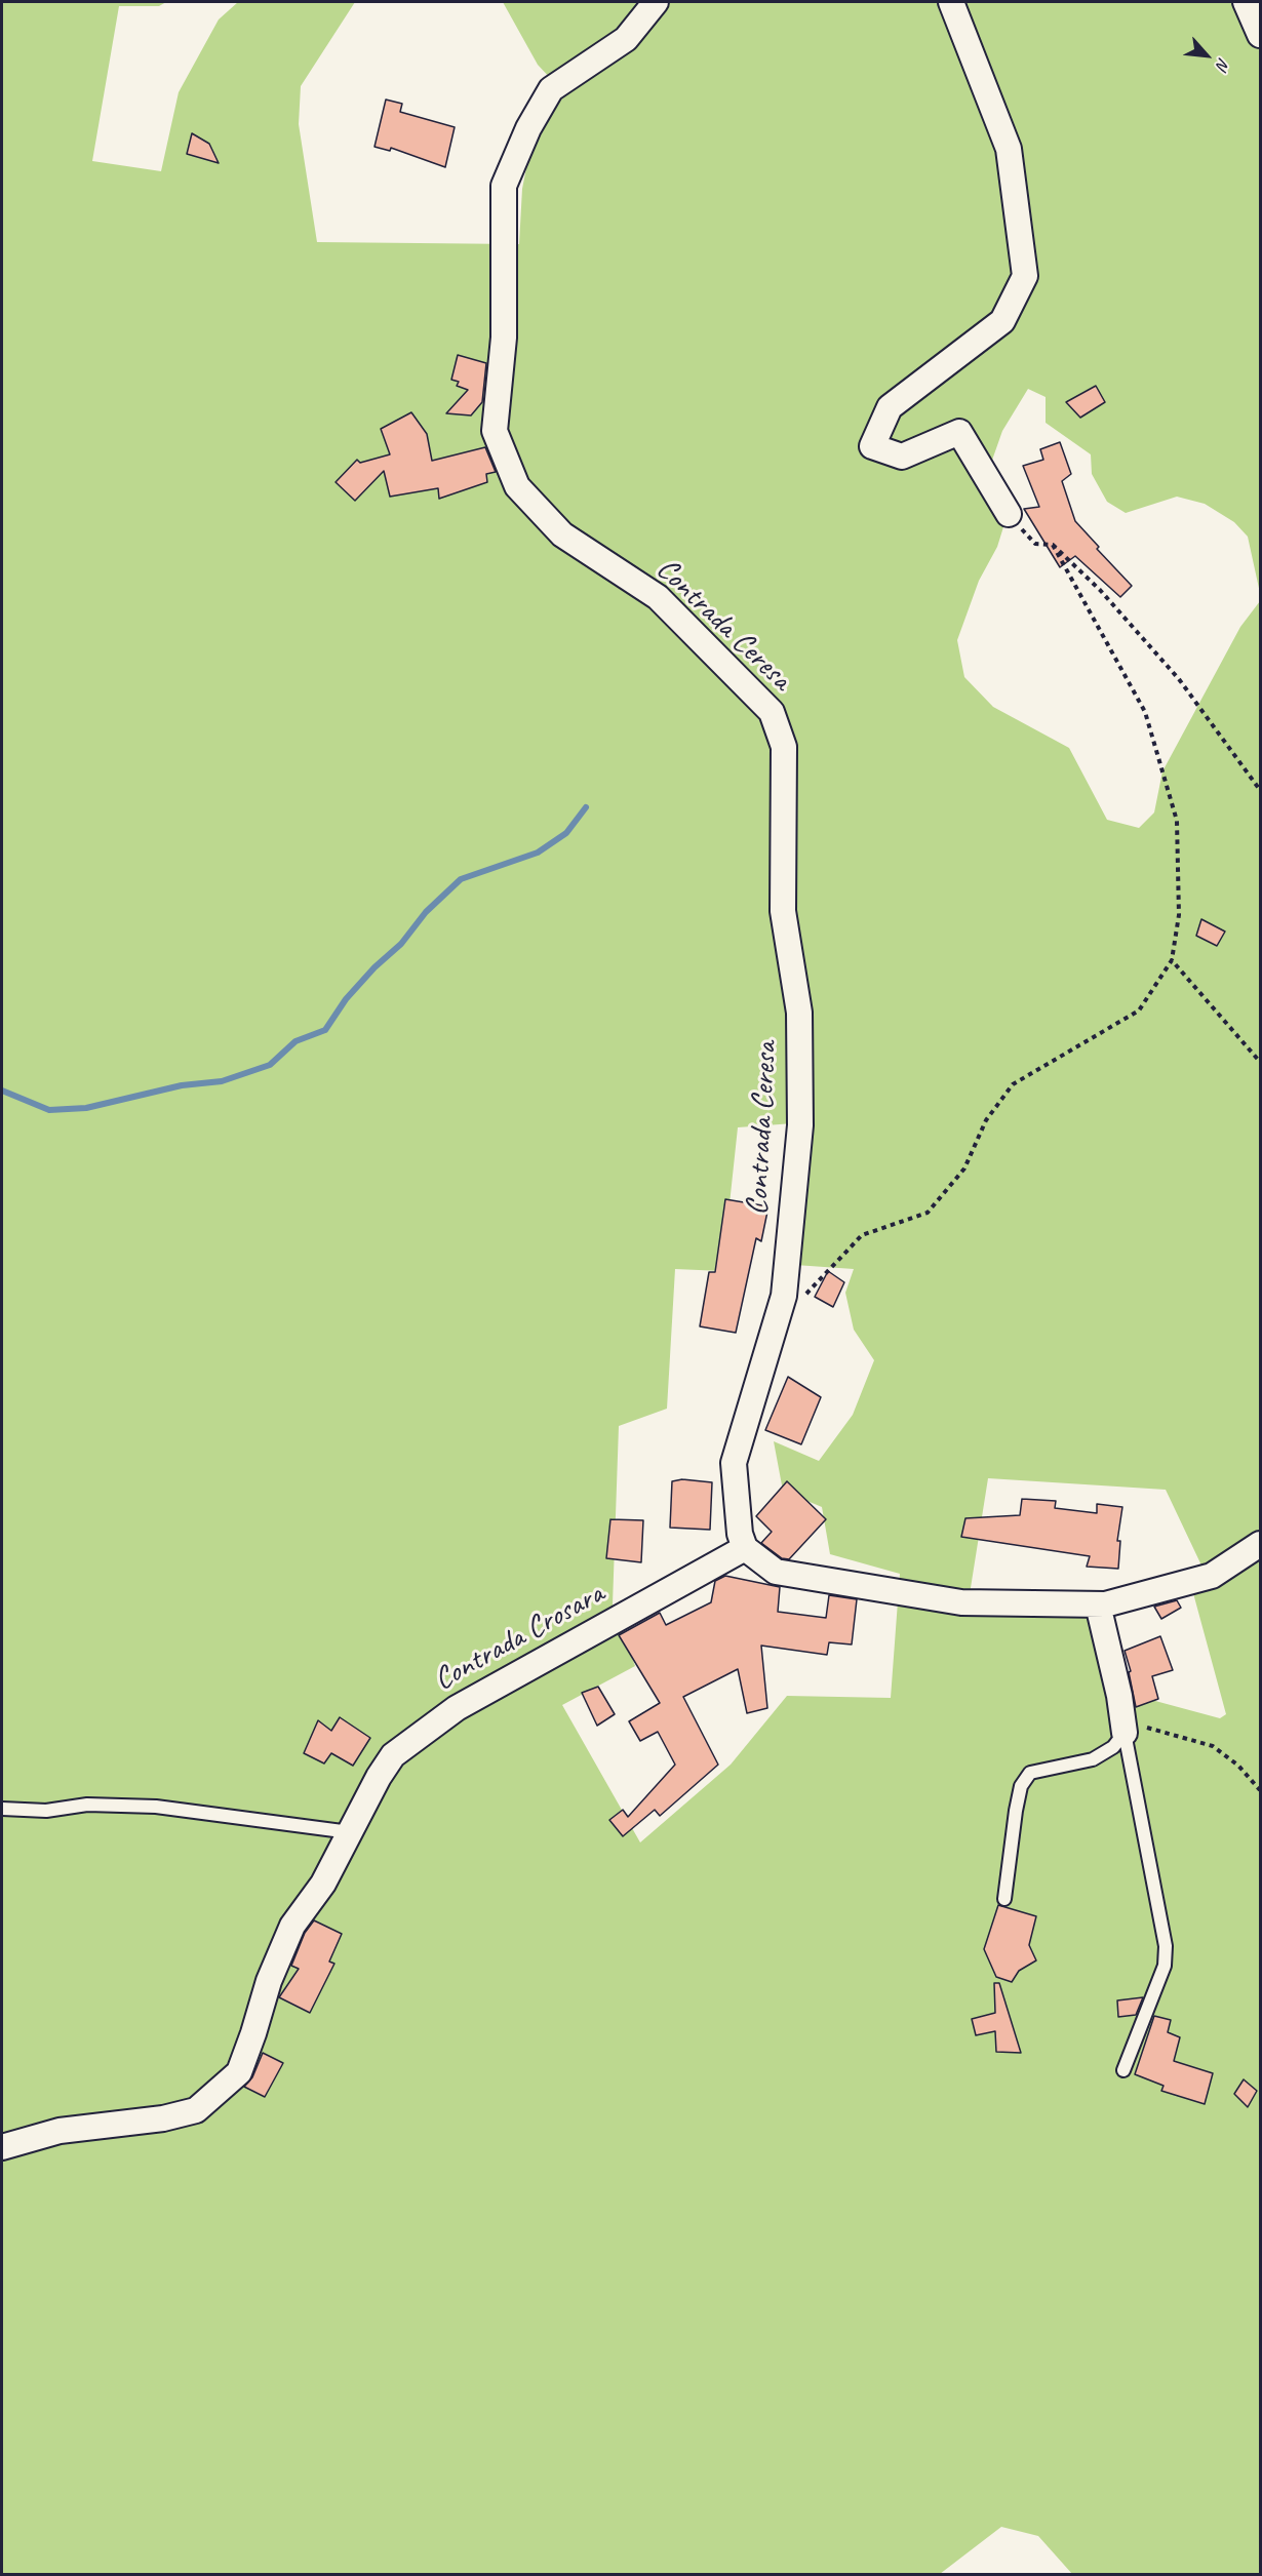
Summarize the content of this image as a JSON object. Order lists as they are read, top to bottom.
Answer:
{
  "streets": {
    "street": ["Contrada Ceresa", "Contrada Crosara"]
  },
  "crossings": [
    ["Contrada Ceresa", "Contrada Crosara"]
  ],
  "north": "bottom right"
}
